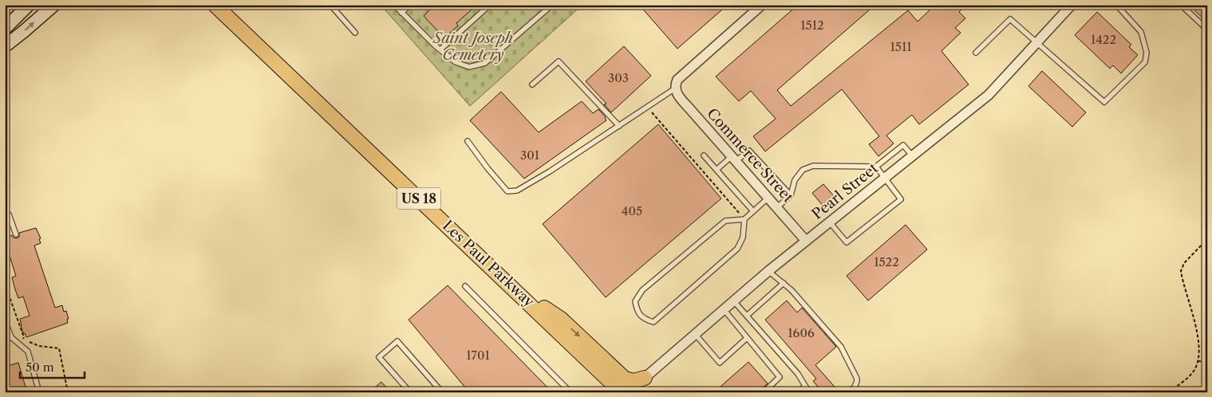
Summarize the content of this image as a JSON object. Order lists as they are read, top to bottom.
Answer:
{
  "streets": {
    "main road": ["US 18", "Les Paul Parkway"],
    "street": ["Commerce Street", "Pearl Street"]
  },
  "crossings": [
    ["Commerce Street", "Pearl Street"]
  ],
  "parks": ["Saint Joseph Cemetery"],
  "house_numbers": [
    "1512",
    "1422",
    "1511",
    "303",
    "301",
    "405",
    "1522",
    "1606",
    "1701"
  ],
  "scale_bar": "50 m"
}
